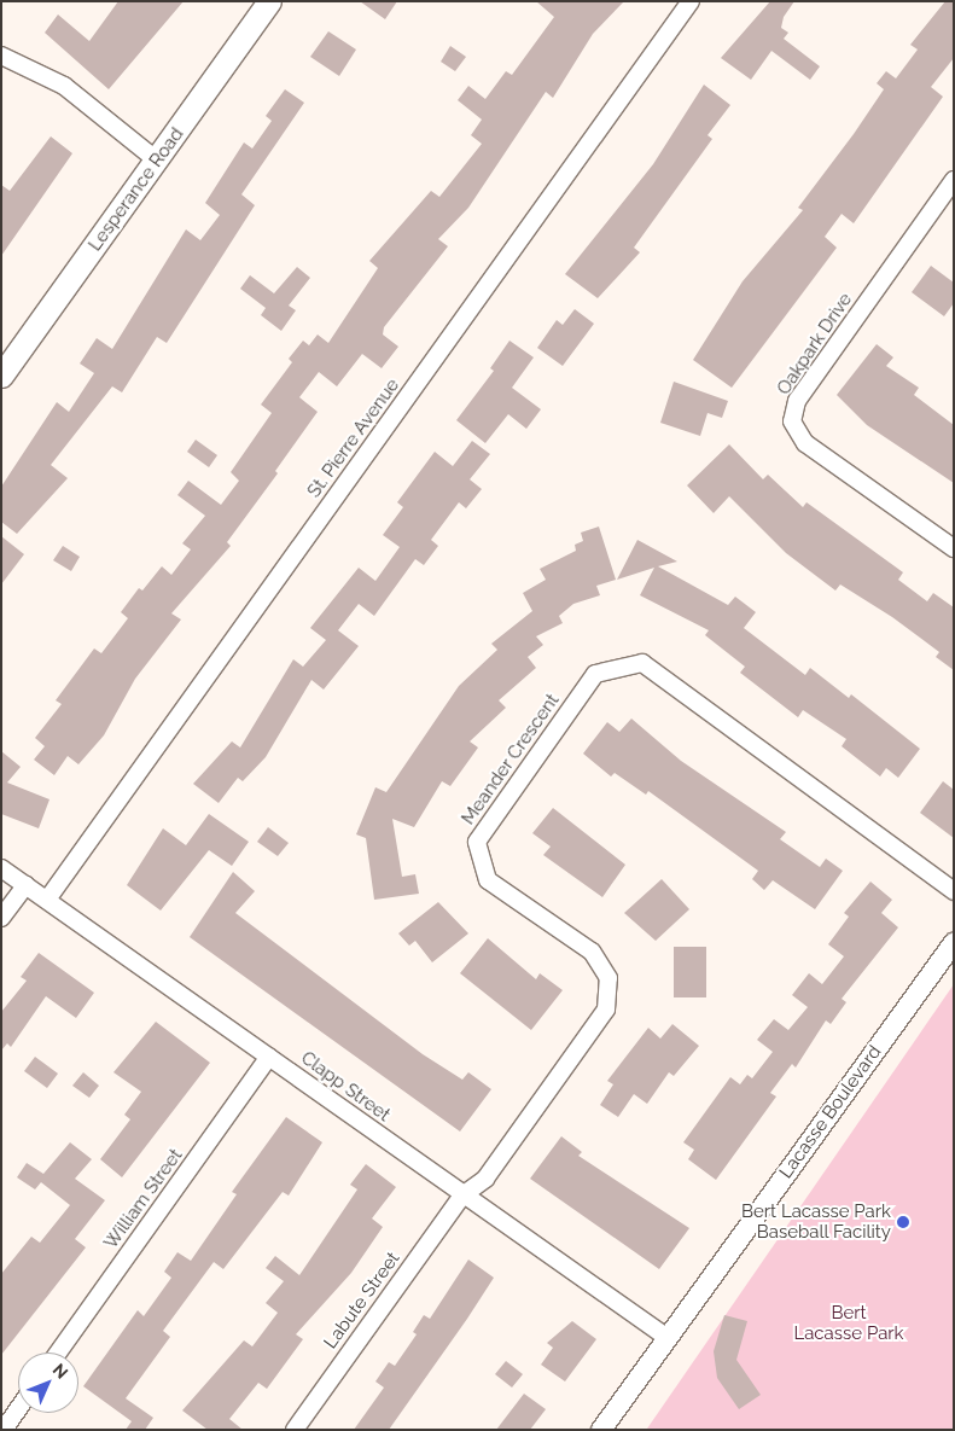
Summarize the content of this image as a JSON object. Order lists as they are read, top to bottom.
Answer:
{
  "streets": {
    "main road": ["Lesperance Road"],
    "street": [
      "Oakpark Drive",
      "St. Pierre Avenue",
      "Meander Crescent",
      "Clapp Street",
      "Lacasse Boulevard",
      "William Street",
      "Labute Street"
    ]
  },
  "crossings": [
    ["St. Pierre Avenue", "Clapp Street"],
    ["Meander Crescent", "Clapp Street"],
    ["Meander Crescent", "Labute Street"],
    ["Clapp Street", "Lacasse Boulevard"],
    ["Clapp Street", "William Street"],
    ["Clapp Street", "Labute Street"]
  ],
  "parks": ["Bert Lacasse Park"],
  "places": ["Bert Lacasse Park Baseball Facility"],
  "north": "top right"
}
